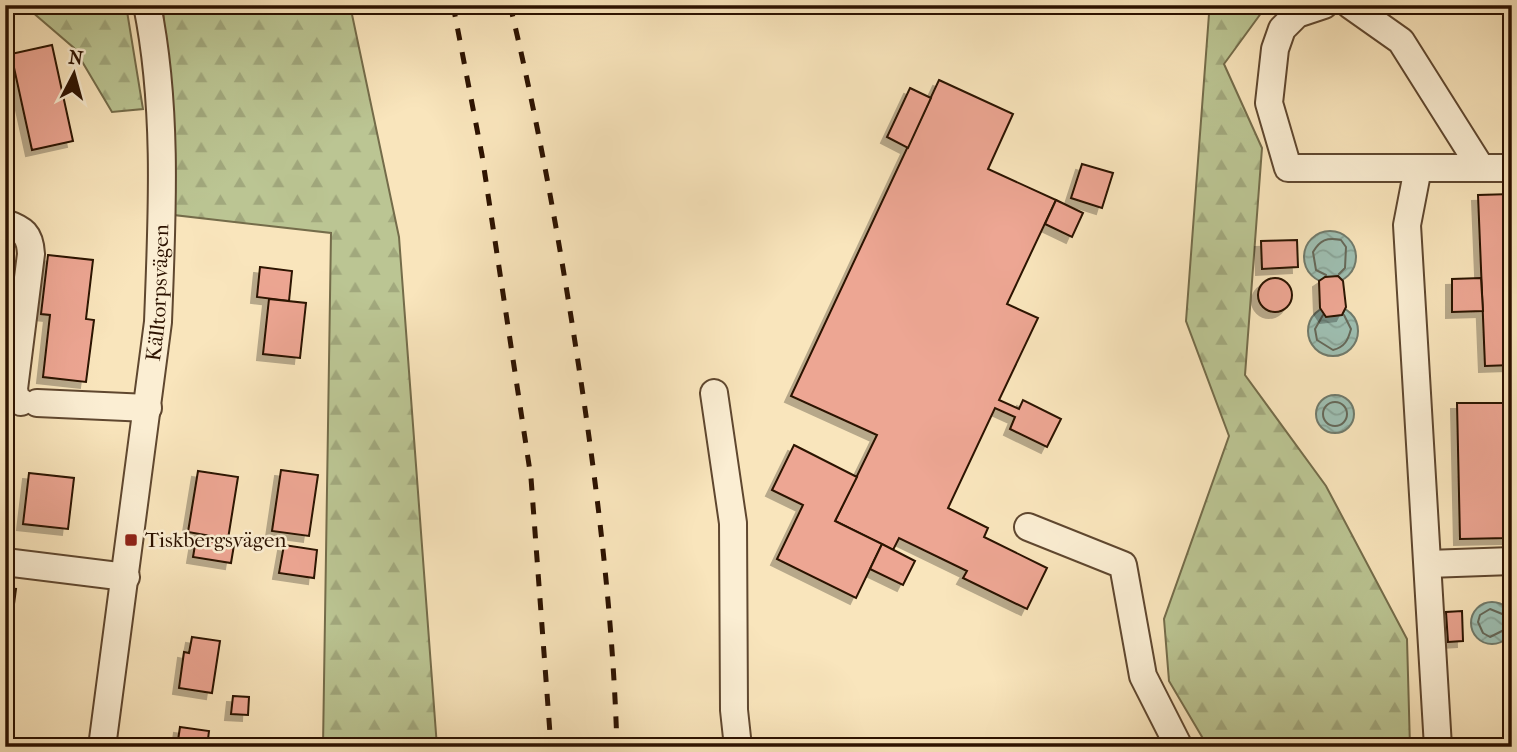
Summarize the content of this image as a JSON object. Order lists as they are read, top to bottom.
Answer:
{
  "streets": {
    "street": ["Källtorpsvägen"]
  },
  "places": {
    "transit": ["Tiskbergsvägen"]
  },
  "north": "top"
}
